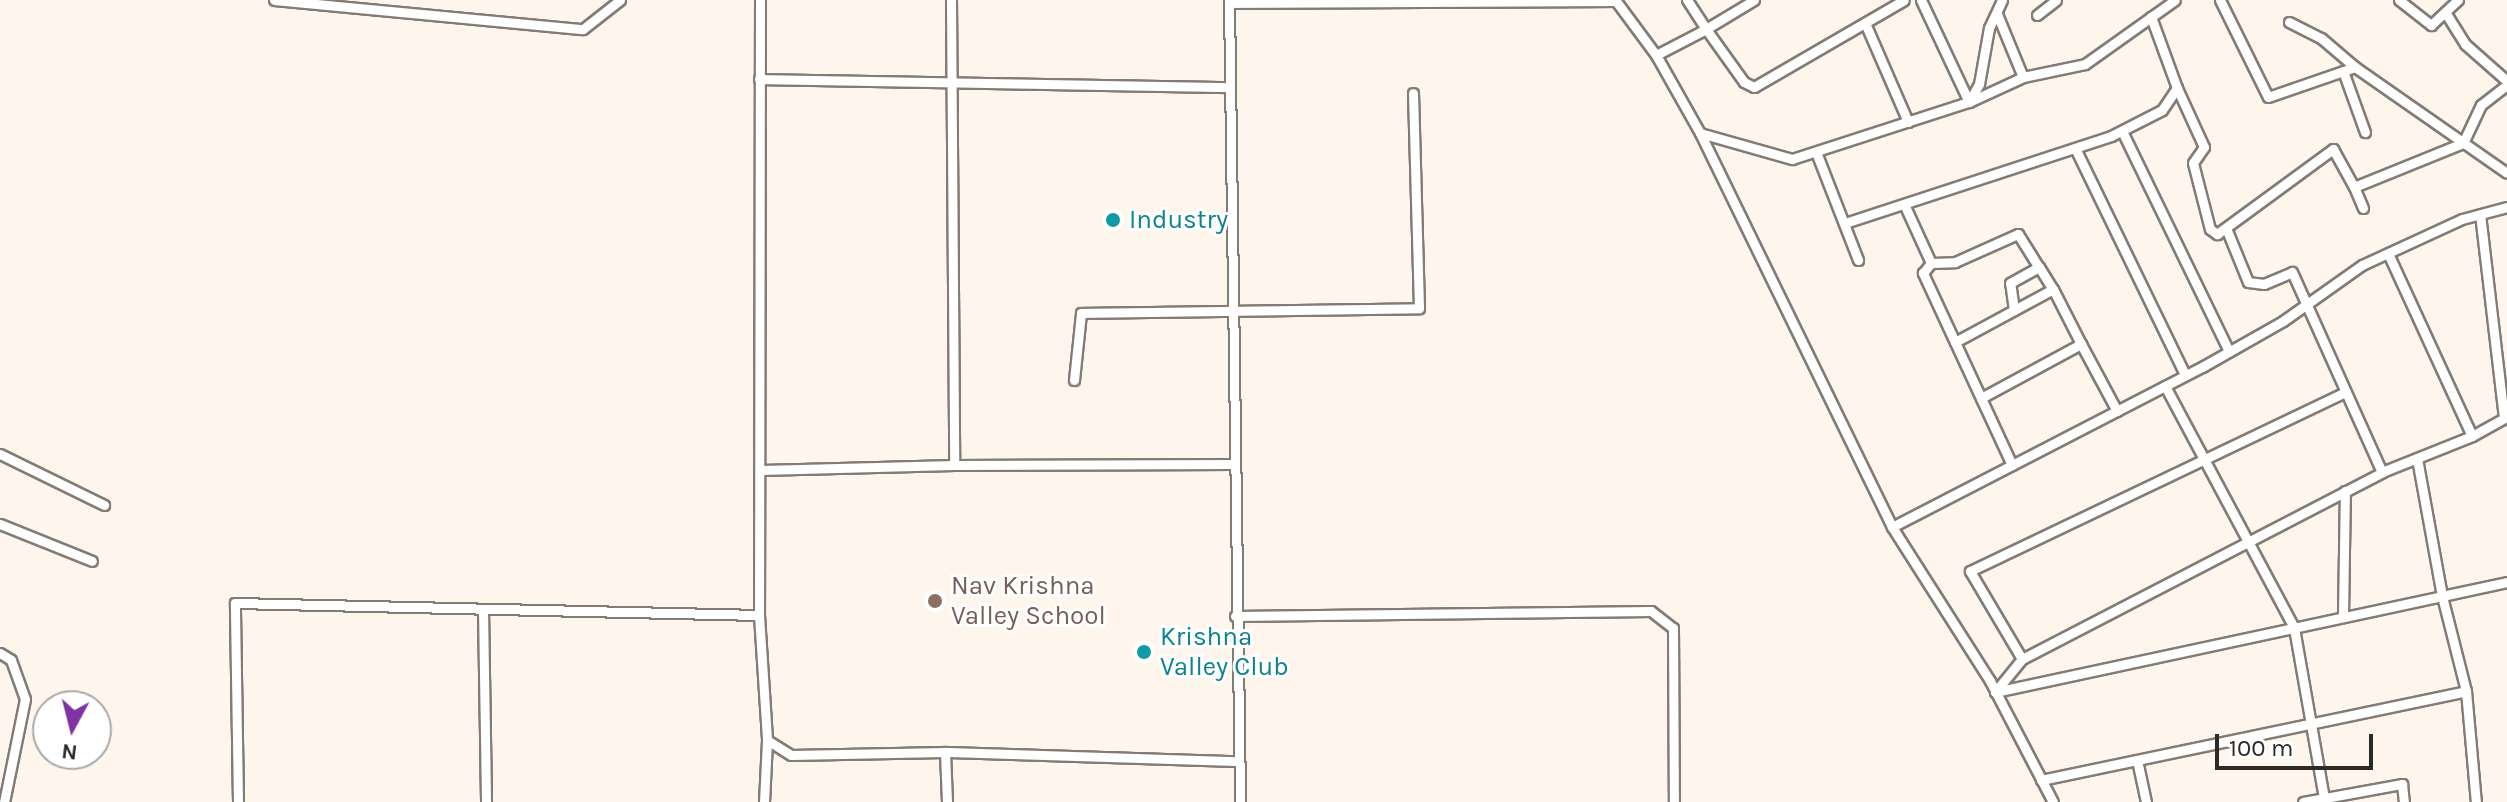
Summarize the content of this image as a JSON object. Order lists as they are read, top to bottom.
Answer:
{
  "places": ["Industry", "Nav Krishna Valley School", "Krishna Valley Club"],
  "scale_bar": "100 m",
  "north": "bottom"
}
